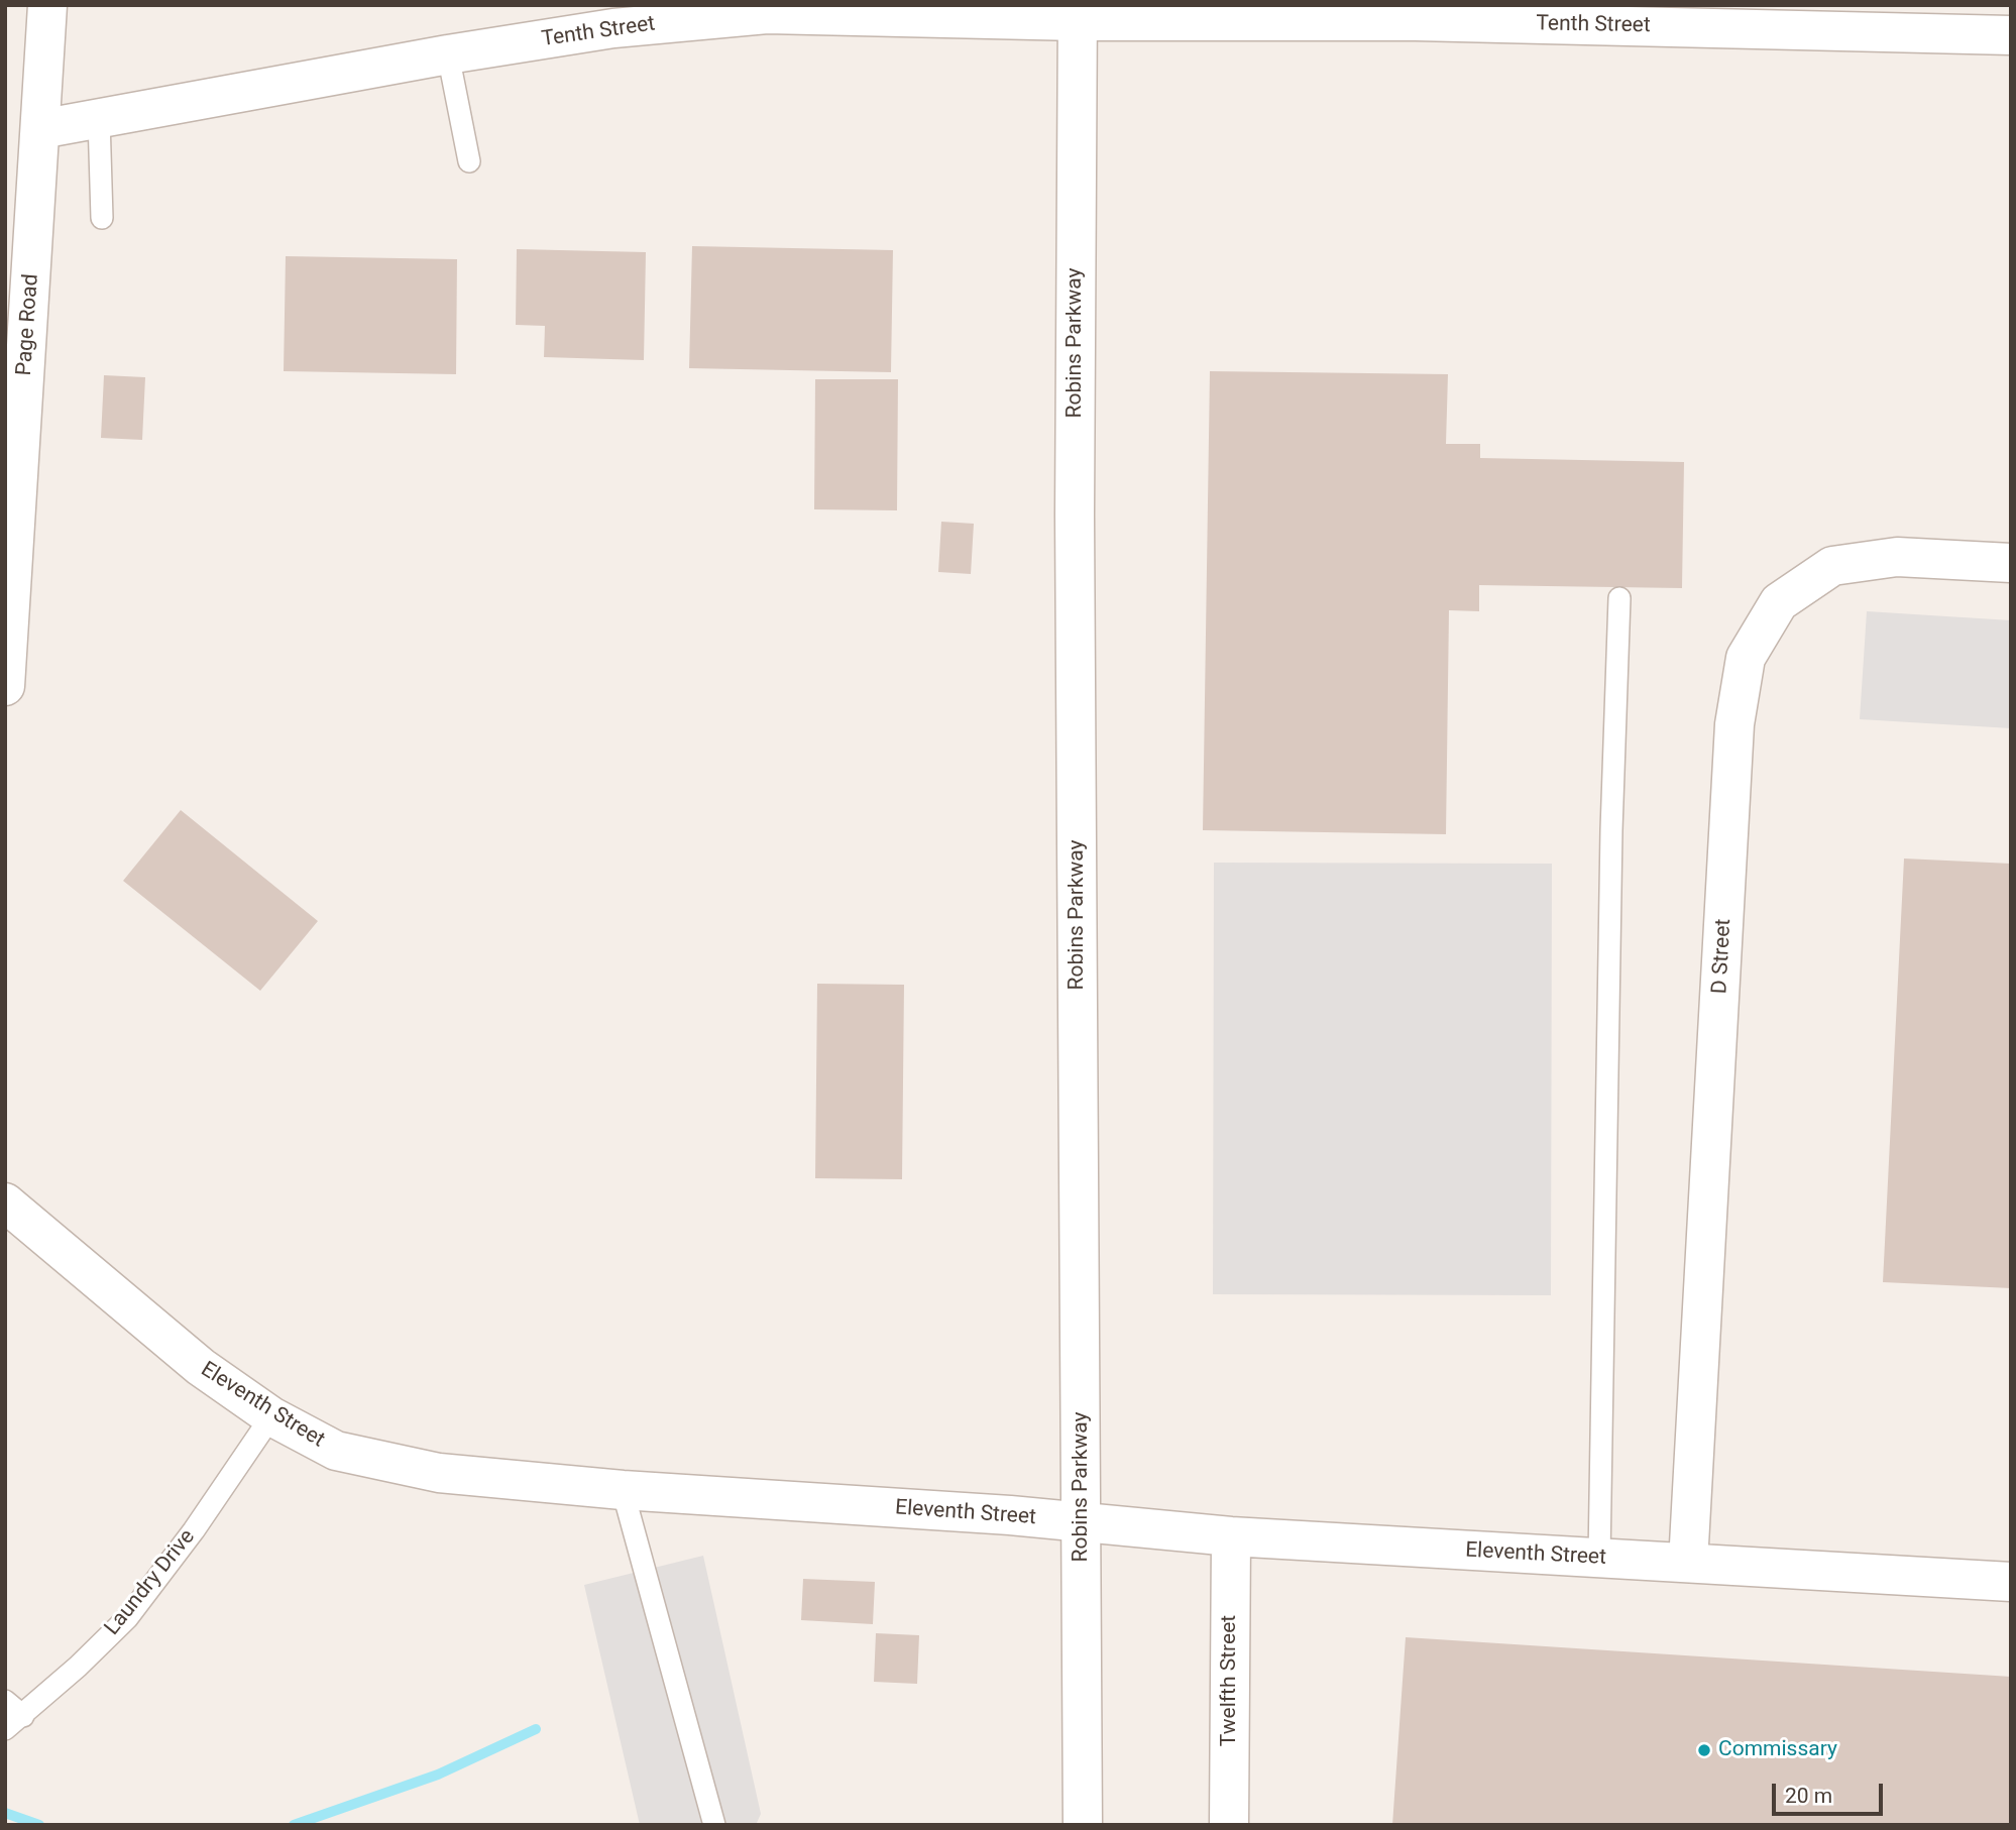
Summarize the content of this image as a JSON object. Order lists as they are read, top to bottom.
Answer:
{
  "streets": {
    "street": [
      "Tenth Street",
      "Page Road",
      "Robins Parkway",
      "D Street",
      "Eleventh Street",
      "Twelfth Street"
    ],
    "lane": ["Laundry Drive"]
  },
  "crossings": [
    ["Tenth Street", "Page Road"],
    ["Tenth Street", "Robins Parkway"],
    ["Robins Parkway", "Eleventh Street"],
    ["D Street", "Eleventh Street"],
    ["Eleventh Street", "Laundry Drive"],
    ["Eleventh Street", "Twelfth Street"]
  ],
  "places": ["Commissary"],
  "scale_bar": "20 m"
}
